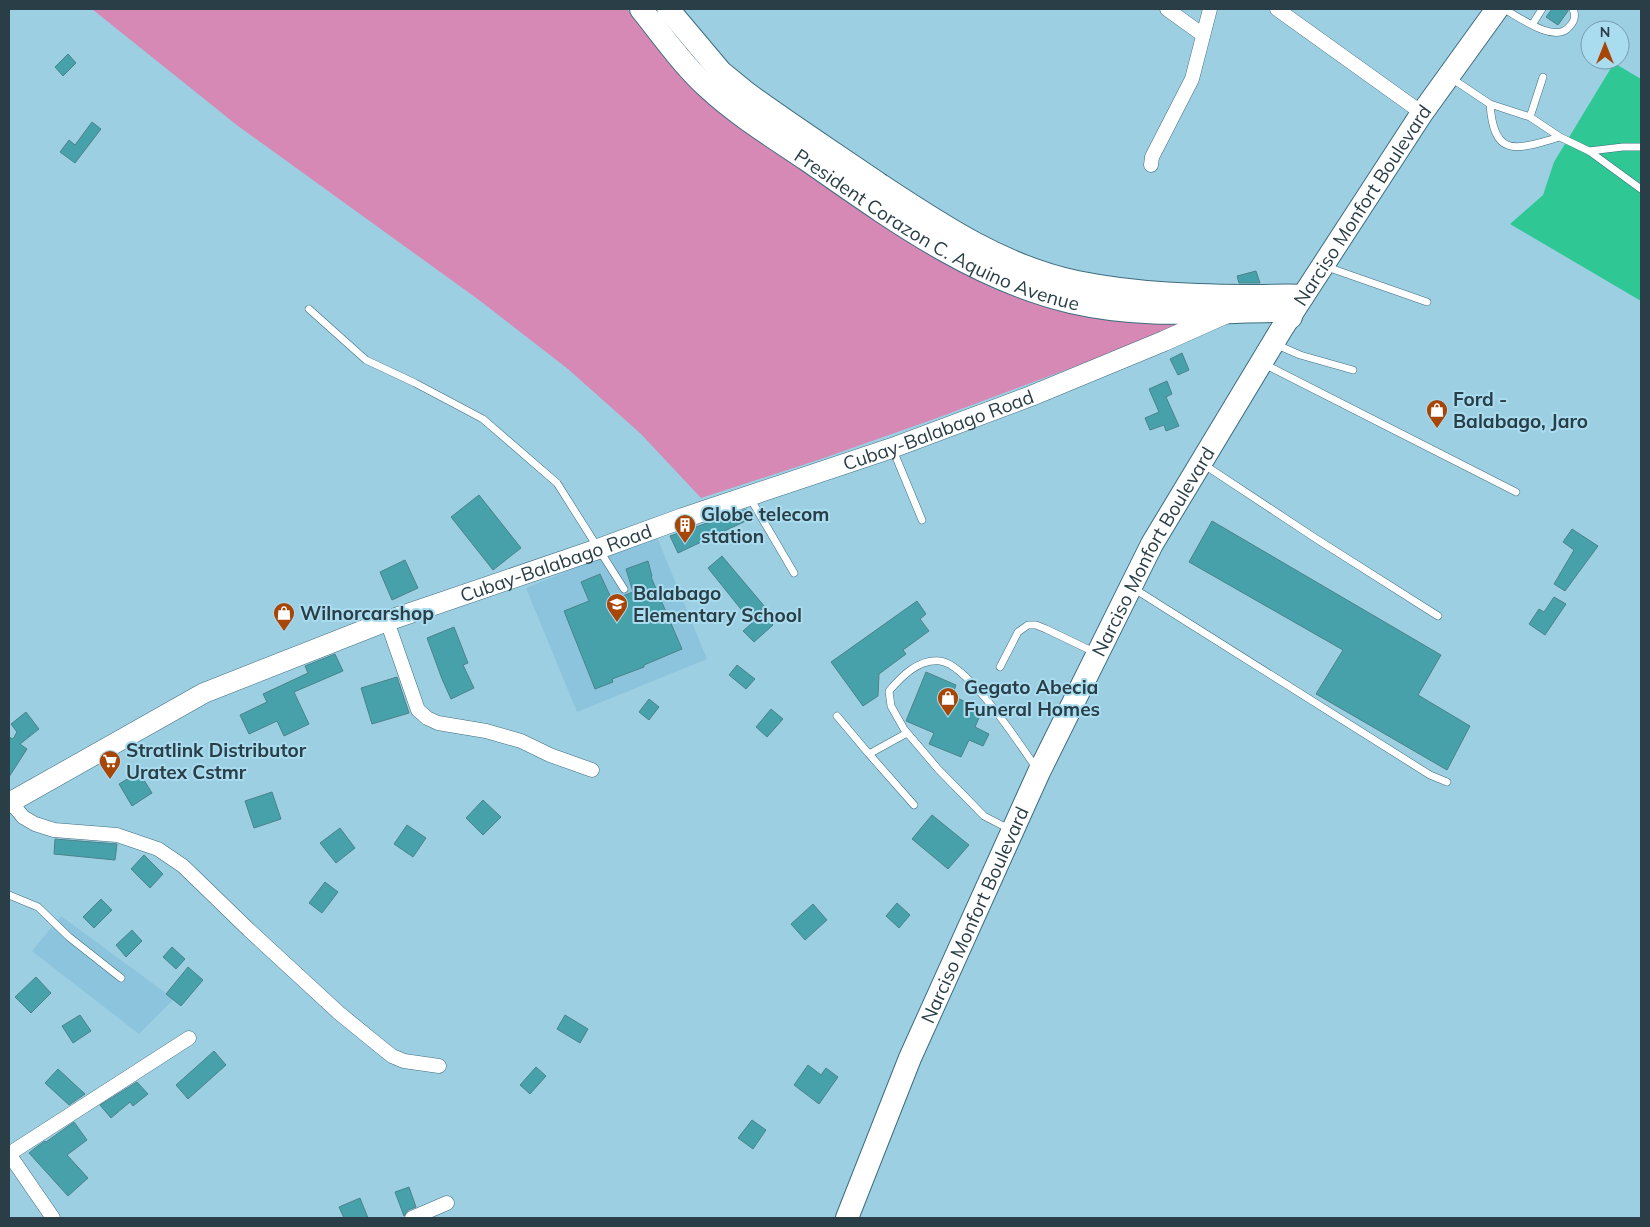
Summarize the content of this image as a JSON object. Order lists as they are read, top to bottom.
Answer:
{
  "streets": {
    "main road": ["Narciso Monfort Boulevard", "President Corazon C. Aquino Avenue", "Cubay-Balabago Road"]
  },
  "crossings": [
    ["Narciso Monfort Boulevard", "President Corazon C. Aquino Avenue"],
    ["President Corazon C. Aquino Avenue", "Cubay-Balabago Road"]
  ],
  "places": {
    "shop": ["Ford - Balabago, Jaro", "Wilnorcarshop", "Gegato Abecia Funeral Homes"],
    "building": ["Globe telecom station"],
    "school or university": ["Balabago Elementary School"],
    "supermarket": ["Stratlink Distributor Uratex Cstmr"]
  },
  "north": "top"
}
